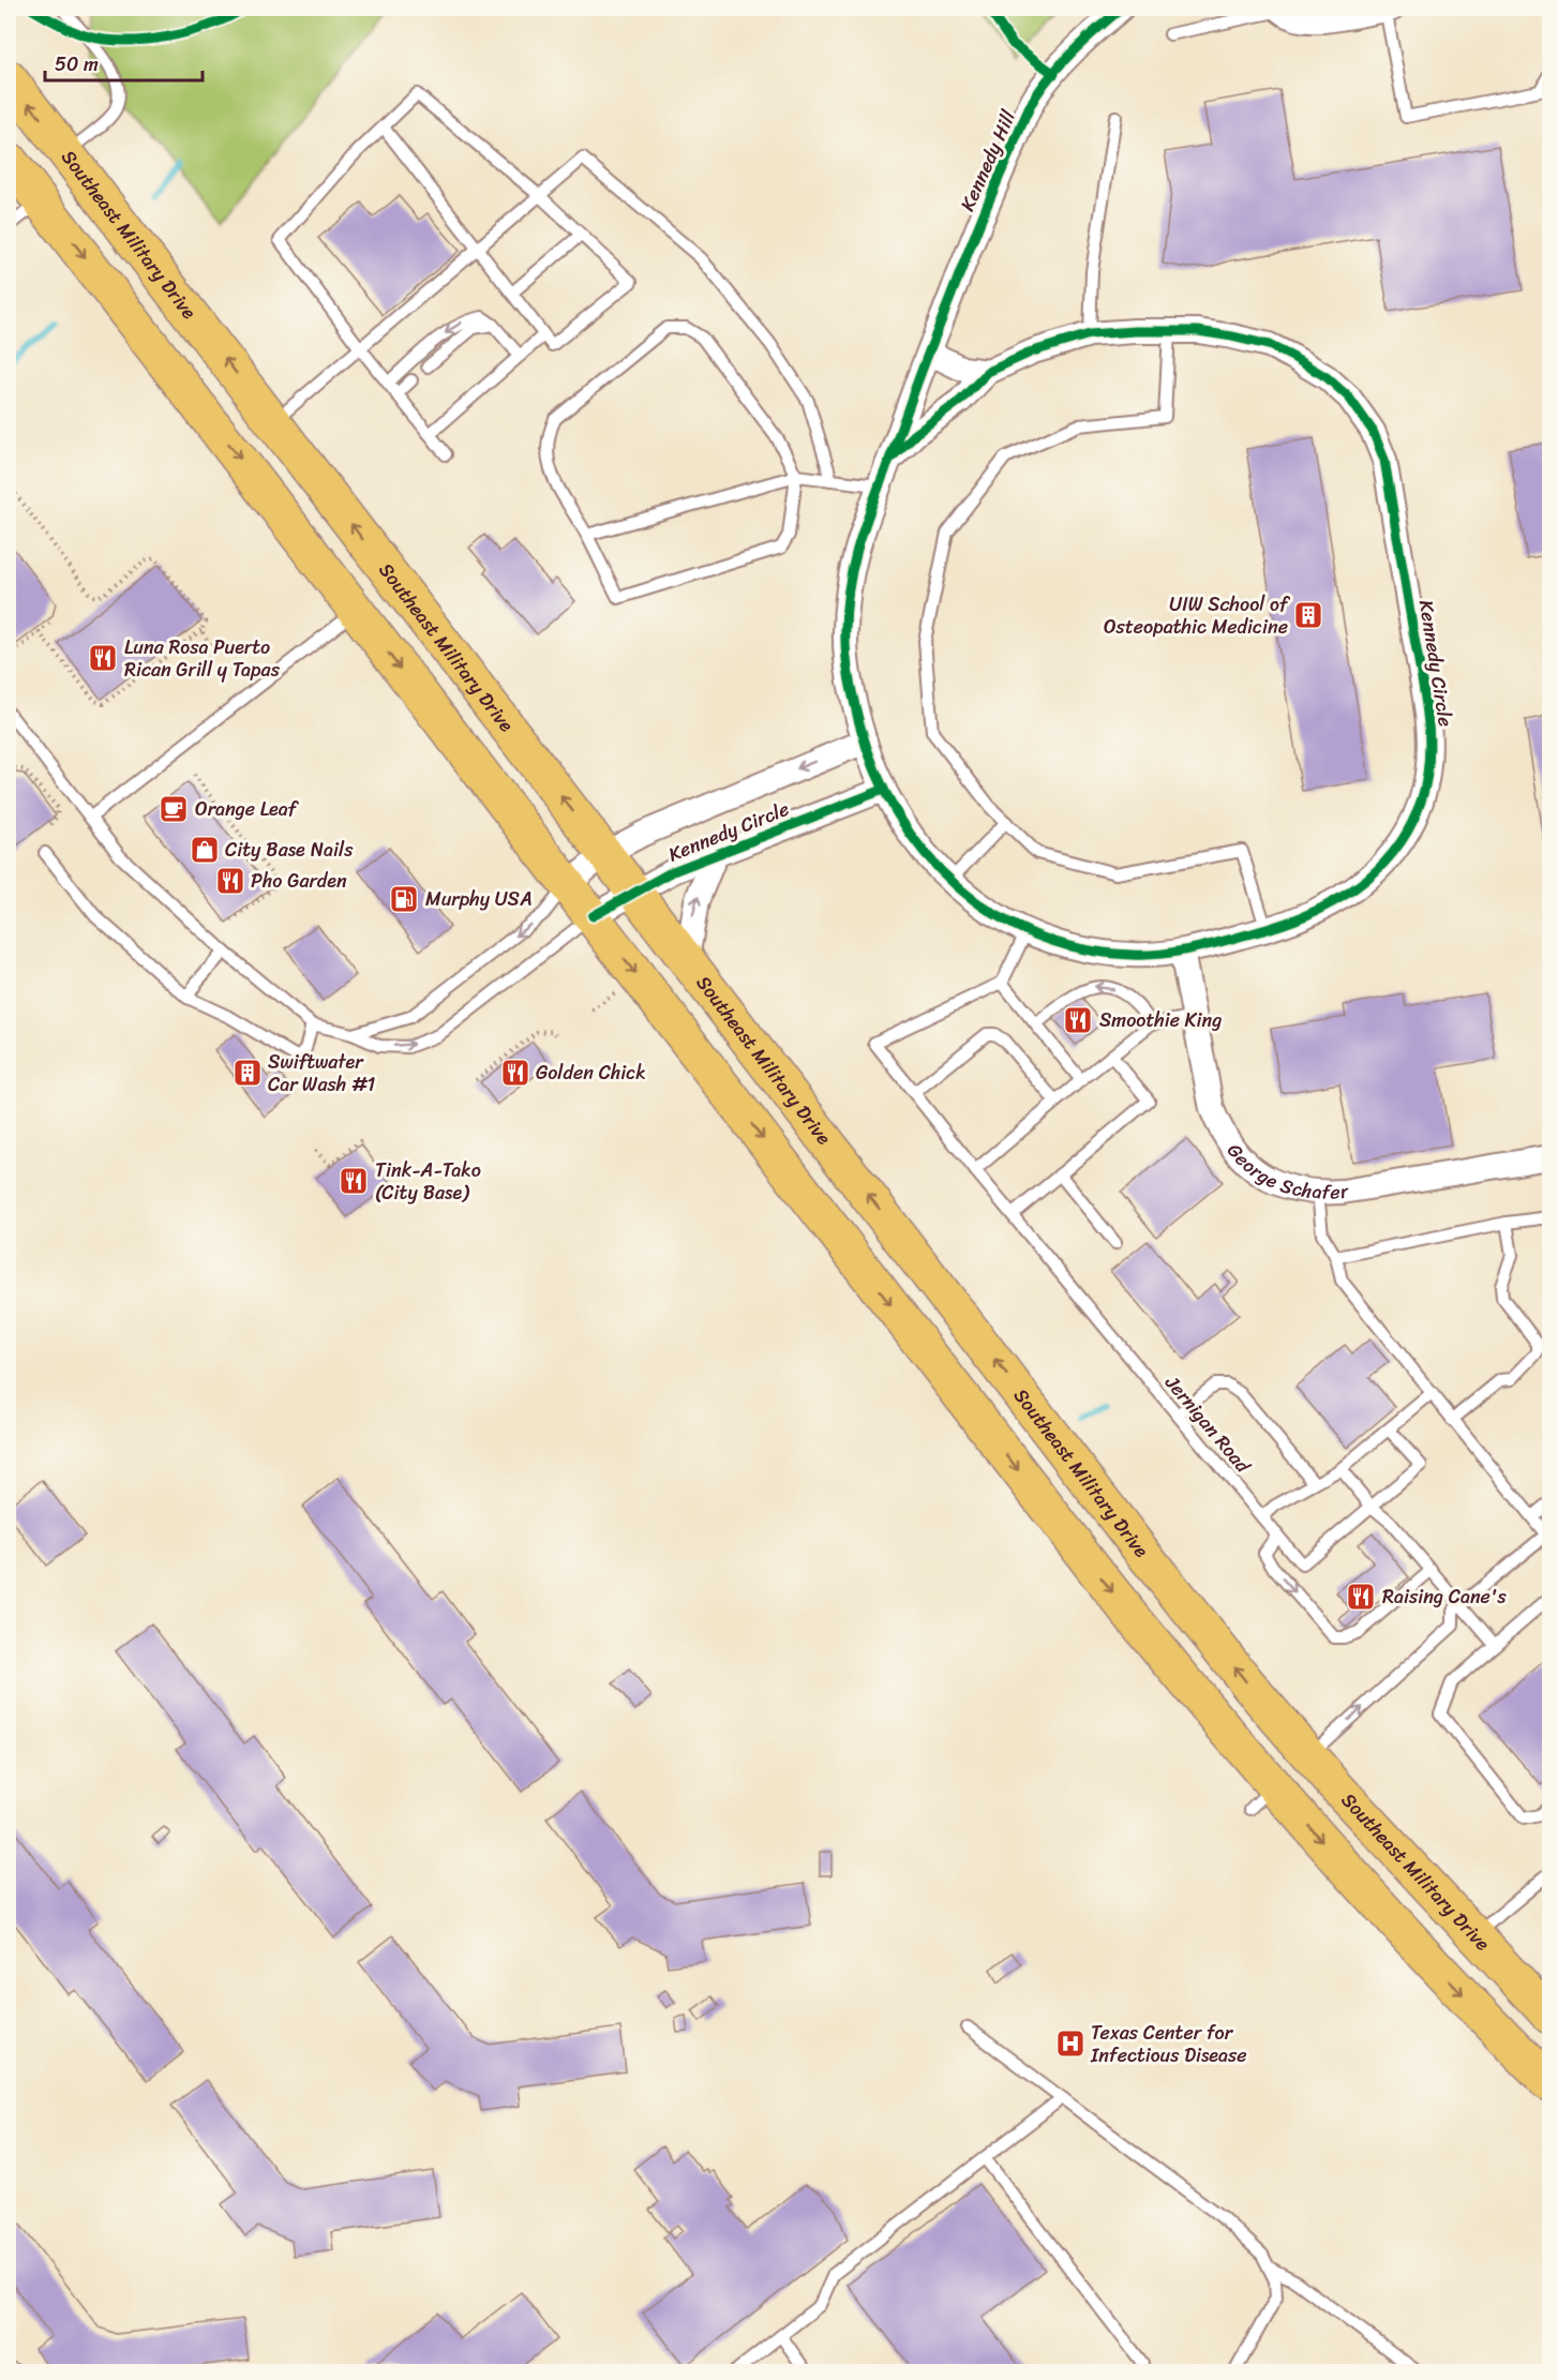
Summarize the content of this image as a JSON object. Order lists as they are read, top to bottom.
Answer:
{
  "streets": {
    "main road": ["Southeast Military Drive"],
    "street": ["Kennedy Hill", "Kennedy Circle", "George Schafer"],
    "lane": ["Jernigan Road"]
  },
  "crossings": [
    ["Kennedy Hill", "Kennedy Circle"],
    ["Southeast Military Drive", "Kennedy Circle"],
    ["Kennedy Circle", "George Schafer"]
  ],
  "places": {
    "building": ["UIW School of Osteopathic Medicine", "Swiftwater Car Wash #1"],
    "restaurant": [
      "Luna Rosa Puerto Rican Grill y Tapas",
      "Pho Garden",
      "Smoothie King",
      "Golden Chick",
      "Tink-A-Tako (City Base)",
      "Raising Cane's"
    ],
    "cafe": ["Orange Leaf"],
    "shop": ["City Base Nails"],
    "fuel station": ["Murphy USA"],
    "hospital": ["Texas Center for Infectious Disease"]
  },
  "scale_bar": "50 m"
}
